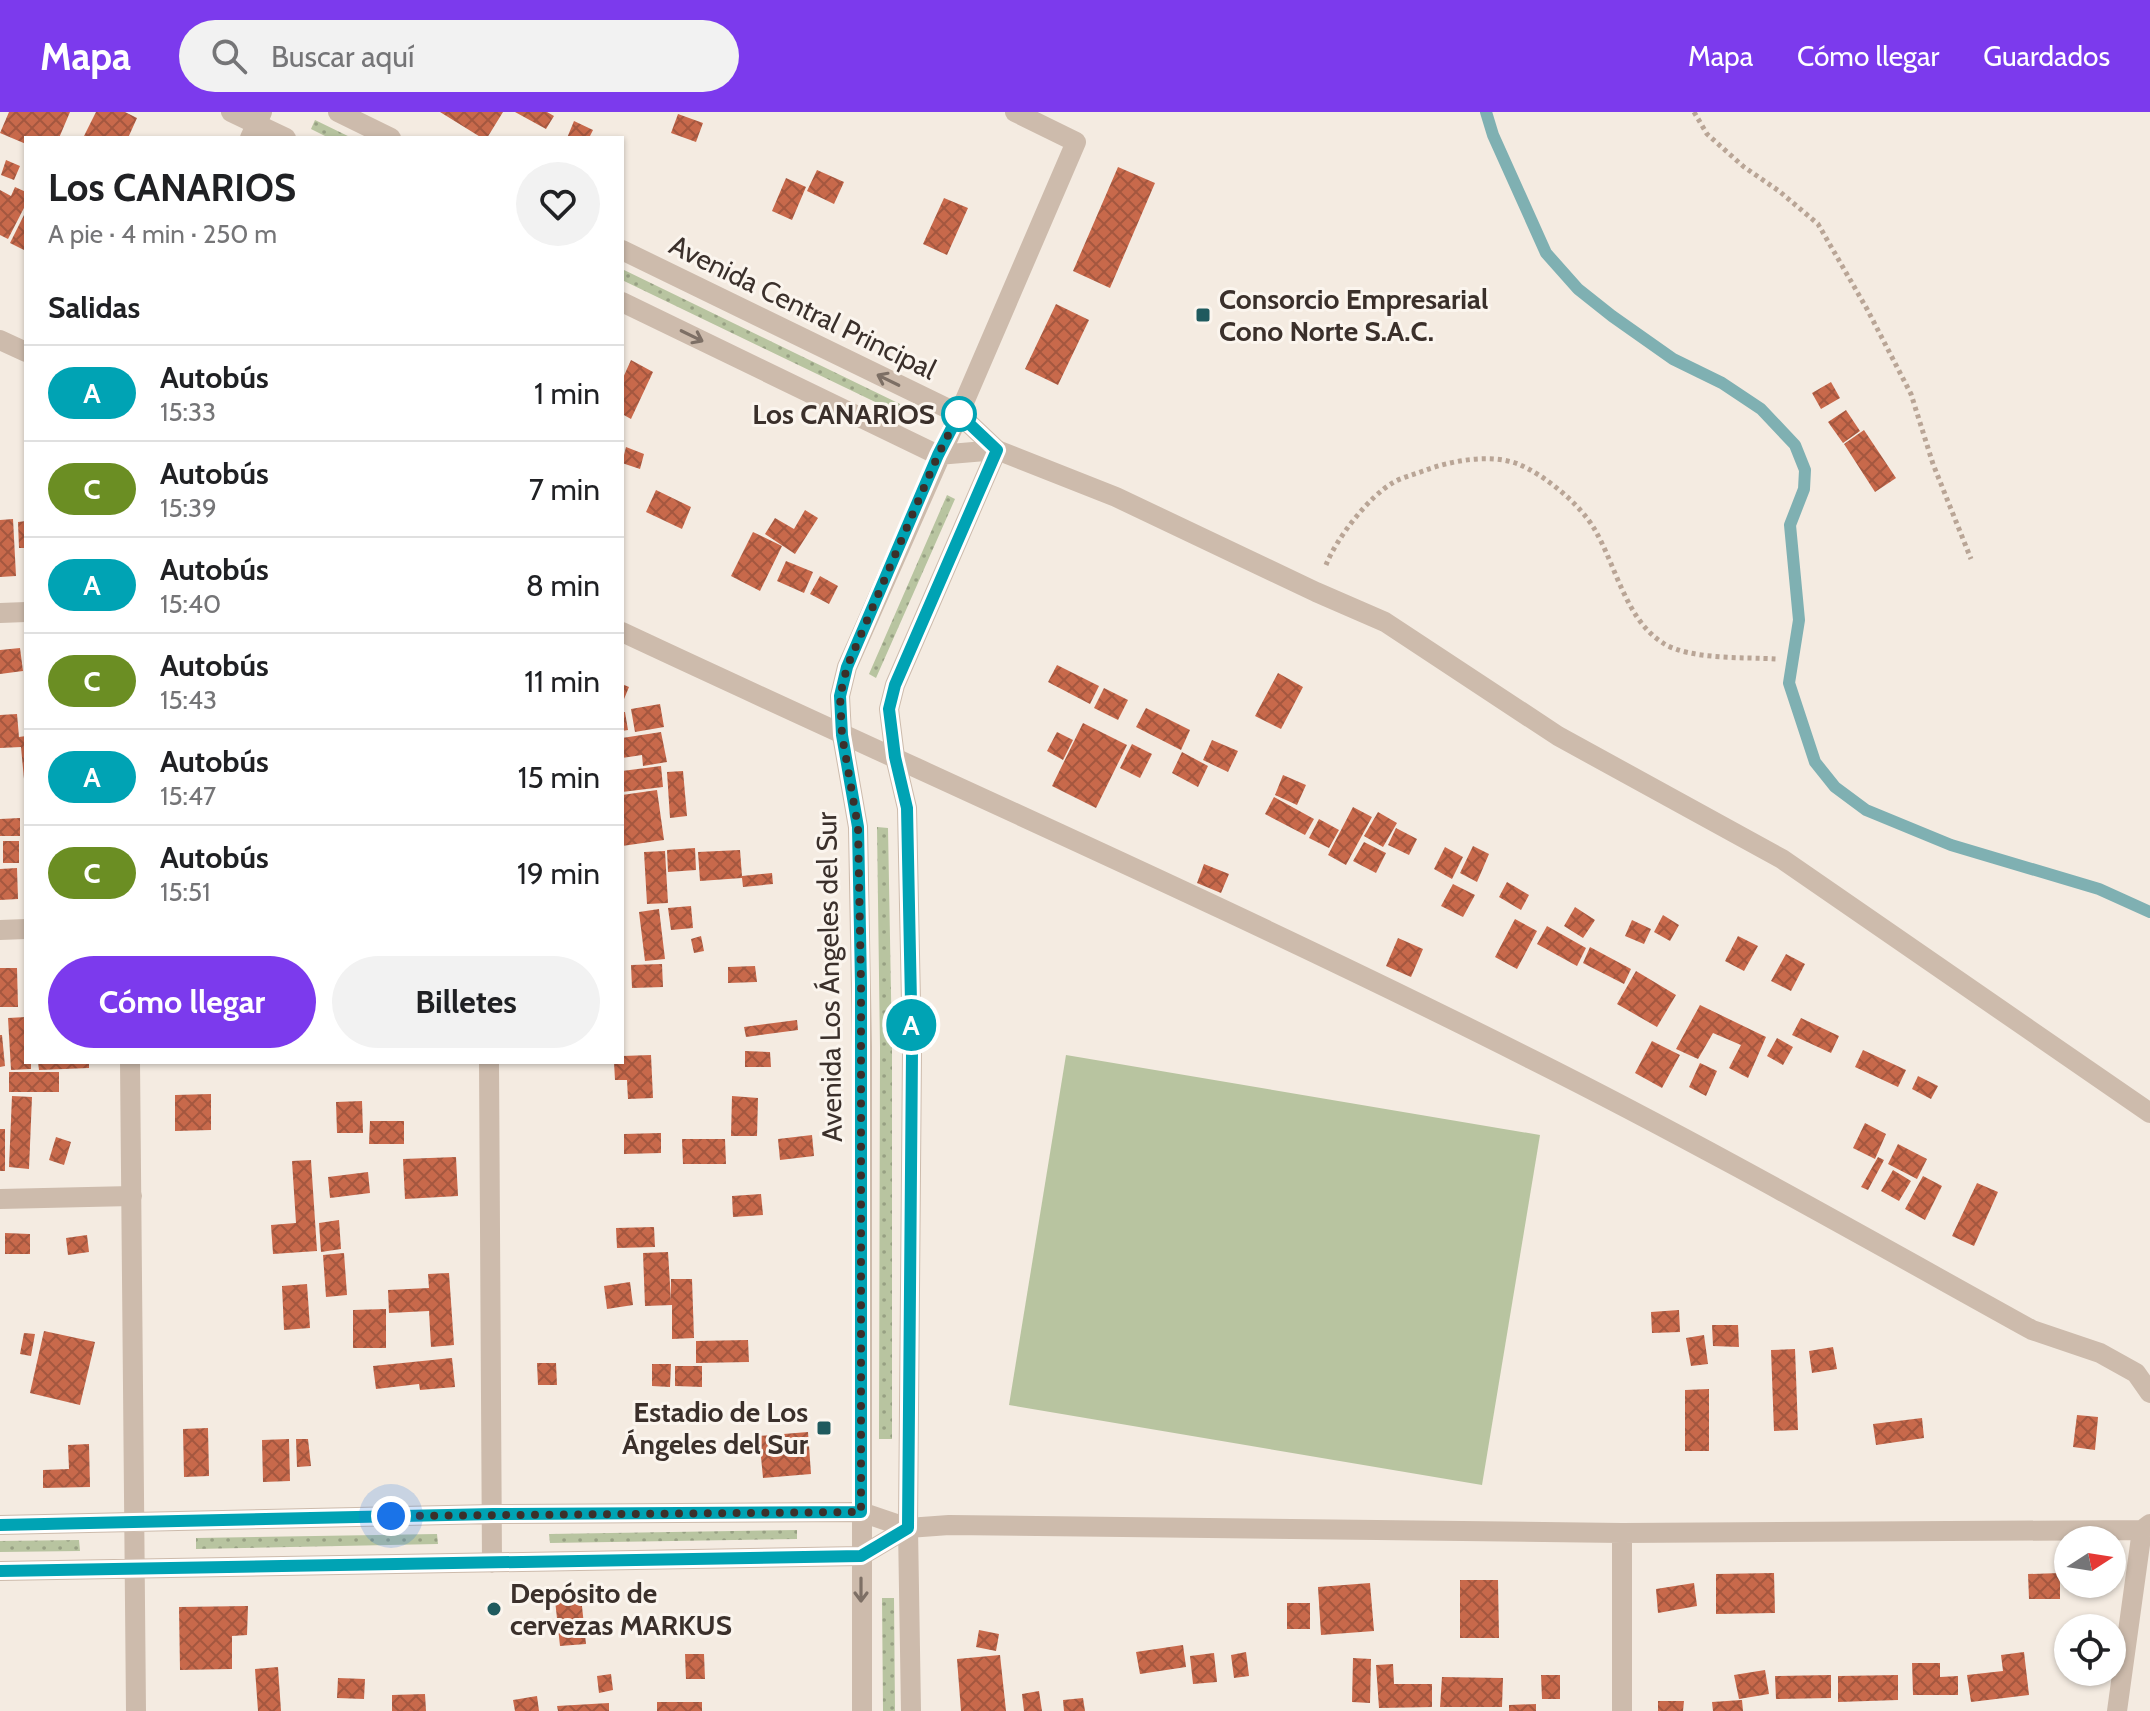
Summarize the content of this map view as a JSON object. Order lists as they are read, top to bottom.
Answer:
{
  "streets": {
    "street": ["Avenida Central Principal", "Avenida Los Ángeles del Sur"]
  },
  "crossings": [
    ["Avenida Central Principal", "Avenida Los Ángeles del Sur"]
  ],
  "places": {
    "transit": ["Consorcio Empresarial Cono Norte S.A.C.", "Estadio de Los Ángeles del Sur"],
    "other": ["Los CANARIOS", "Depósito de cervezas MARKUS"]
  },
  "lines": ["bus line A"],
  "north": "right",
  "page": {
    "header": "Mapa",
    "search": "Buscar aquí",
    "nav": ["Mapa", "Cómo llegar", "Guardados"],
    "on_map": "A",
    "heading": [
      ["Los CANARIOS", "A pie · 4 min · 250 m"],
      "Salidas"
    ],
    "list": [
      {
        "mark": "A",
        "name": "Autobús",
        "note": "15:33",
        "value": "1 min"
      },
      {
        "mark": "C",
        "name": "Autobús",
        "note": "15:39",
        "value": "7 min"
      },
      {
        "mark": "A",
        "name": "Autobús",
        "note": "15:40",
        "value": "8 min"
      },
      {
        "mark": "C",
        "name": "Autobús",
        "note": "15:43",
        "value": "11 min"
      },
      {
        "mark": "A",
        "name": "Autobús",
        "note": "15:47",
        "value": "15 min"
      },
      {
        "mark": "C",
        "name": "Autobús",
        "note": "15:51",
        "value": "19 min"
      }
    ],
    "buttons": ["Cómo llegar", "Billetes"]
  }
}
